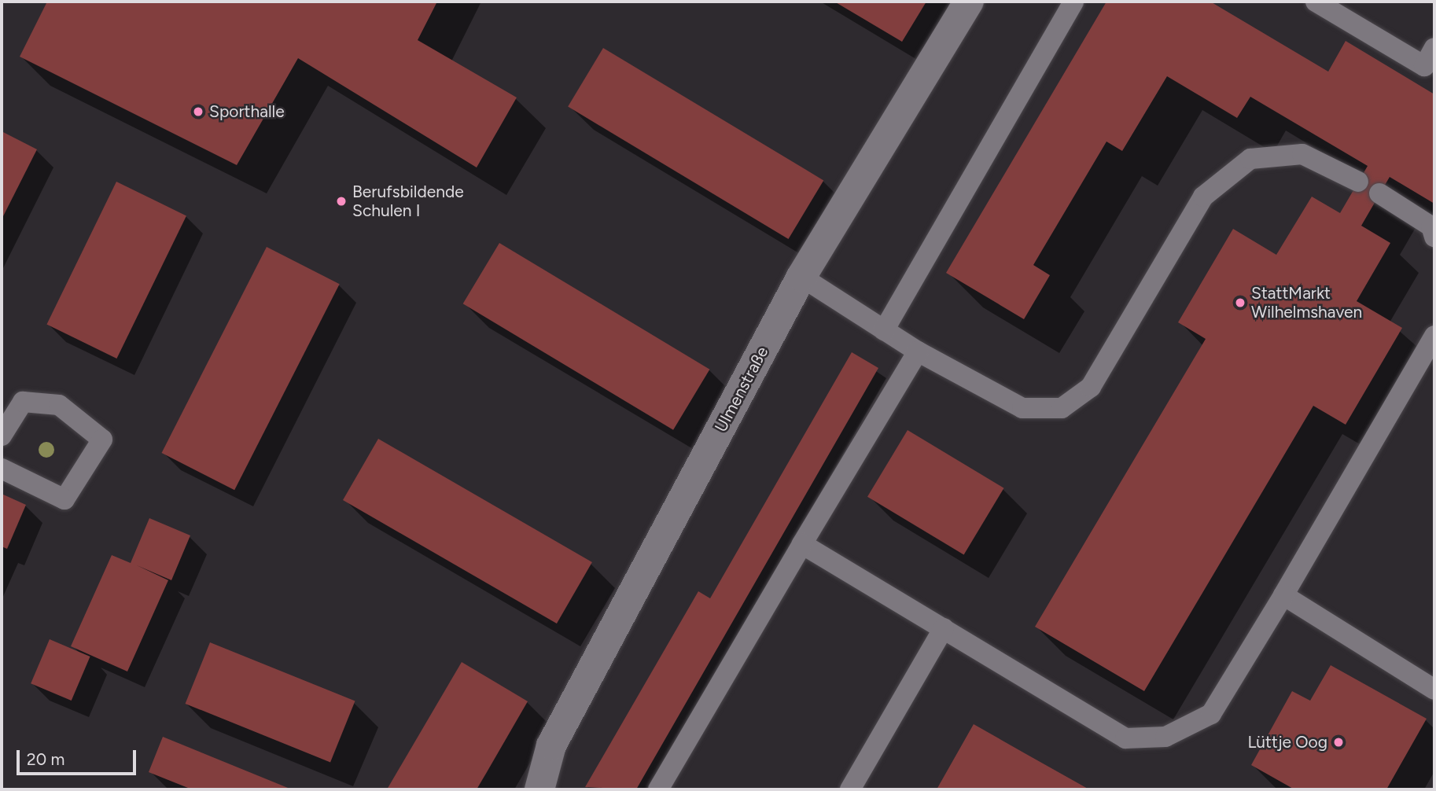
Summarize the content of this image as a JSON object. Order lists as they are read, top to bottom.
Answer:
{
  "streets": {
    "street": ["Ulmenstraße"]
  },
  "places": [
    "Sporthalle",
    "Berufsbildende Schulen I",
    "StattMarkt Wilhelmshaven",
    "Lüttje Oog"
  ],
  "scale_bar": "20 m"
}
